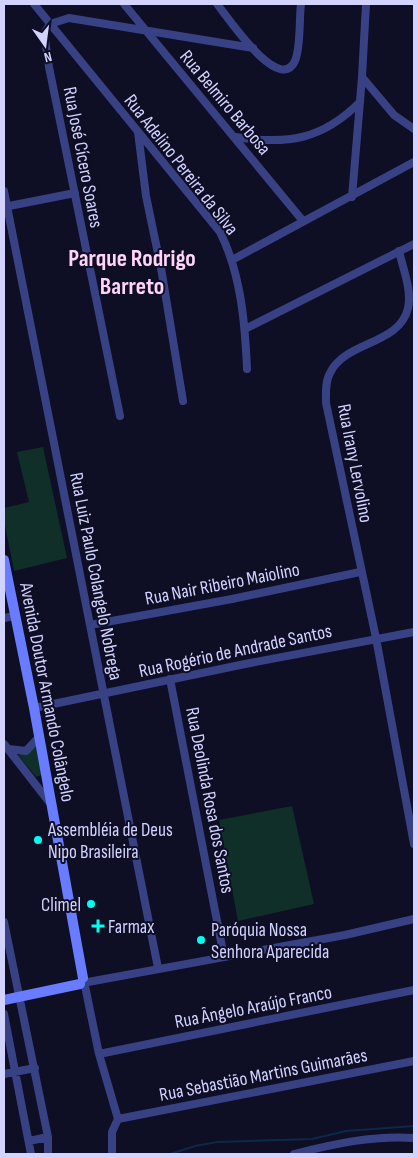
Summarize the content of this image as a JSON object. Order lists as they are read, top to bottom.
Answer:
{
  "streets": {
    "street": [
      "Rua Belmiro Barbosa",
      "Rua José Cícero Soares",
      "Rua Adelino Pereira da Silva",
      "Rua Irany Lervolino",
      "Rua Luiz Paulo Colangelo Nobrega",
      "Rua Nair Ribeiro Maiolino",
      "Rua Rogério de Andrade Santos",
      "Avenida Doutor Armando Colângelo",
      "Rua Deolinda Rosa dos Santos",
      "Rua Ângelo Araújo Franco",
      "Rua Sebastião Martins Guimarães"
    ]
  },
  "crossings": [
    ["Rua José Cícero Soares", "Rua Adelino Pereira da Silva"],
    ["Rua Irany Lervolino", "Rua Nair Ribeiro Maiolino"],
    ["Rua Irany Lervolino", "Rua Rogério de Andrade Santos"],
    ["Rua Luiz Paulo Colangelo Nobrega", "Rua Nair Ribeiro Maiolino"],
    ["Rua Luiz Paulo Colangelo Nobrega", "Rua Rogério de Andrade Santos"],
    ["Rua Rogério de Andrade Santos", "Avenida Doutor Armando Colângelo"],
    ["Rua Rogério de Andrade Santos", "Rua Deolinda Rosa dos Santos"],
    ["Avenida Doutor Armando Colângelo", "Rua Ângelo Araújo Franco"],
    ["Avenida Doutor Armando Colângelo", "Rua Sebastião Martins Guimarães"]
  ],
  "districts": ["Parque Rodrigo Barreto"],
  "places": {
    "other": ["Assembléia de Deus Nipo Brasileira", "Climel", "Paróquia Nossa Senhora Aparecida"],
    "health": ["Farmax"]
  },
  "north": "bottom"
}
